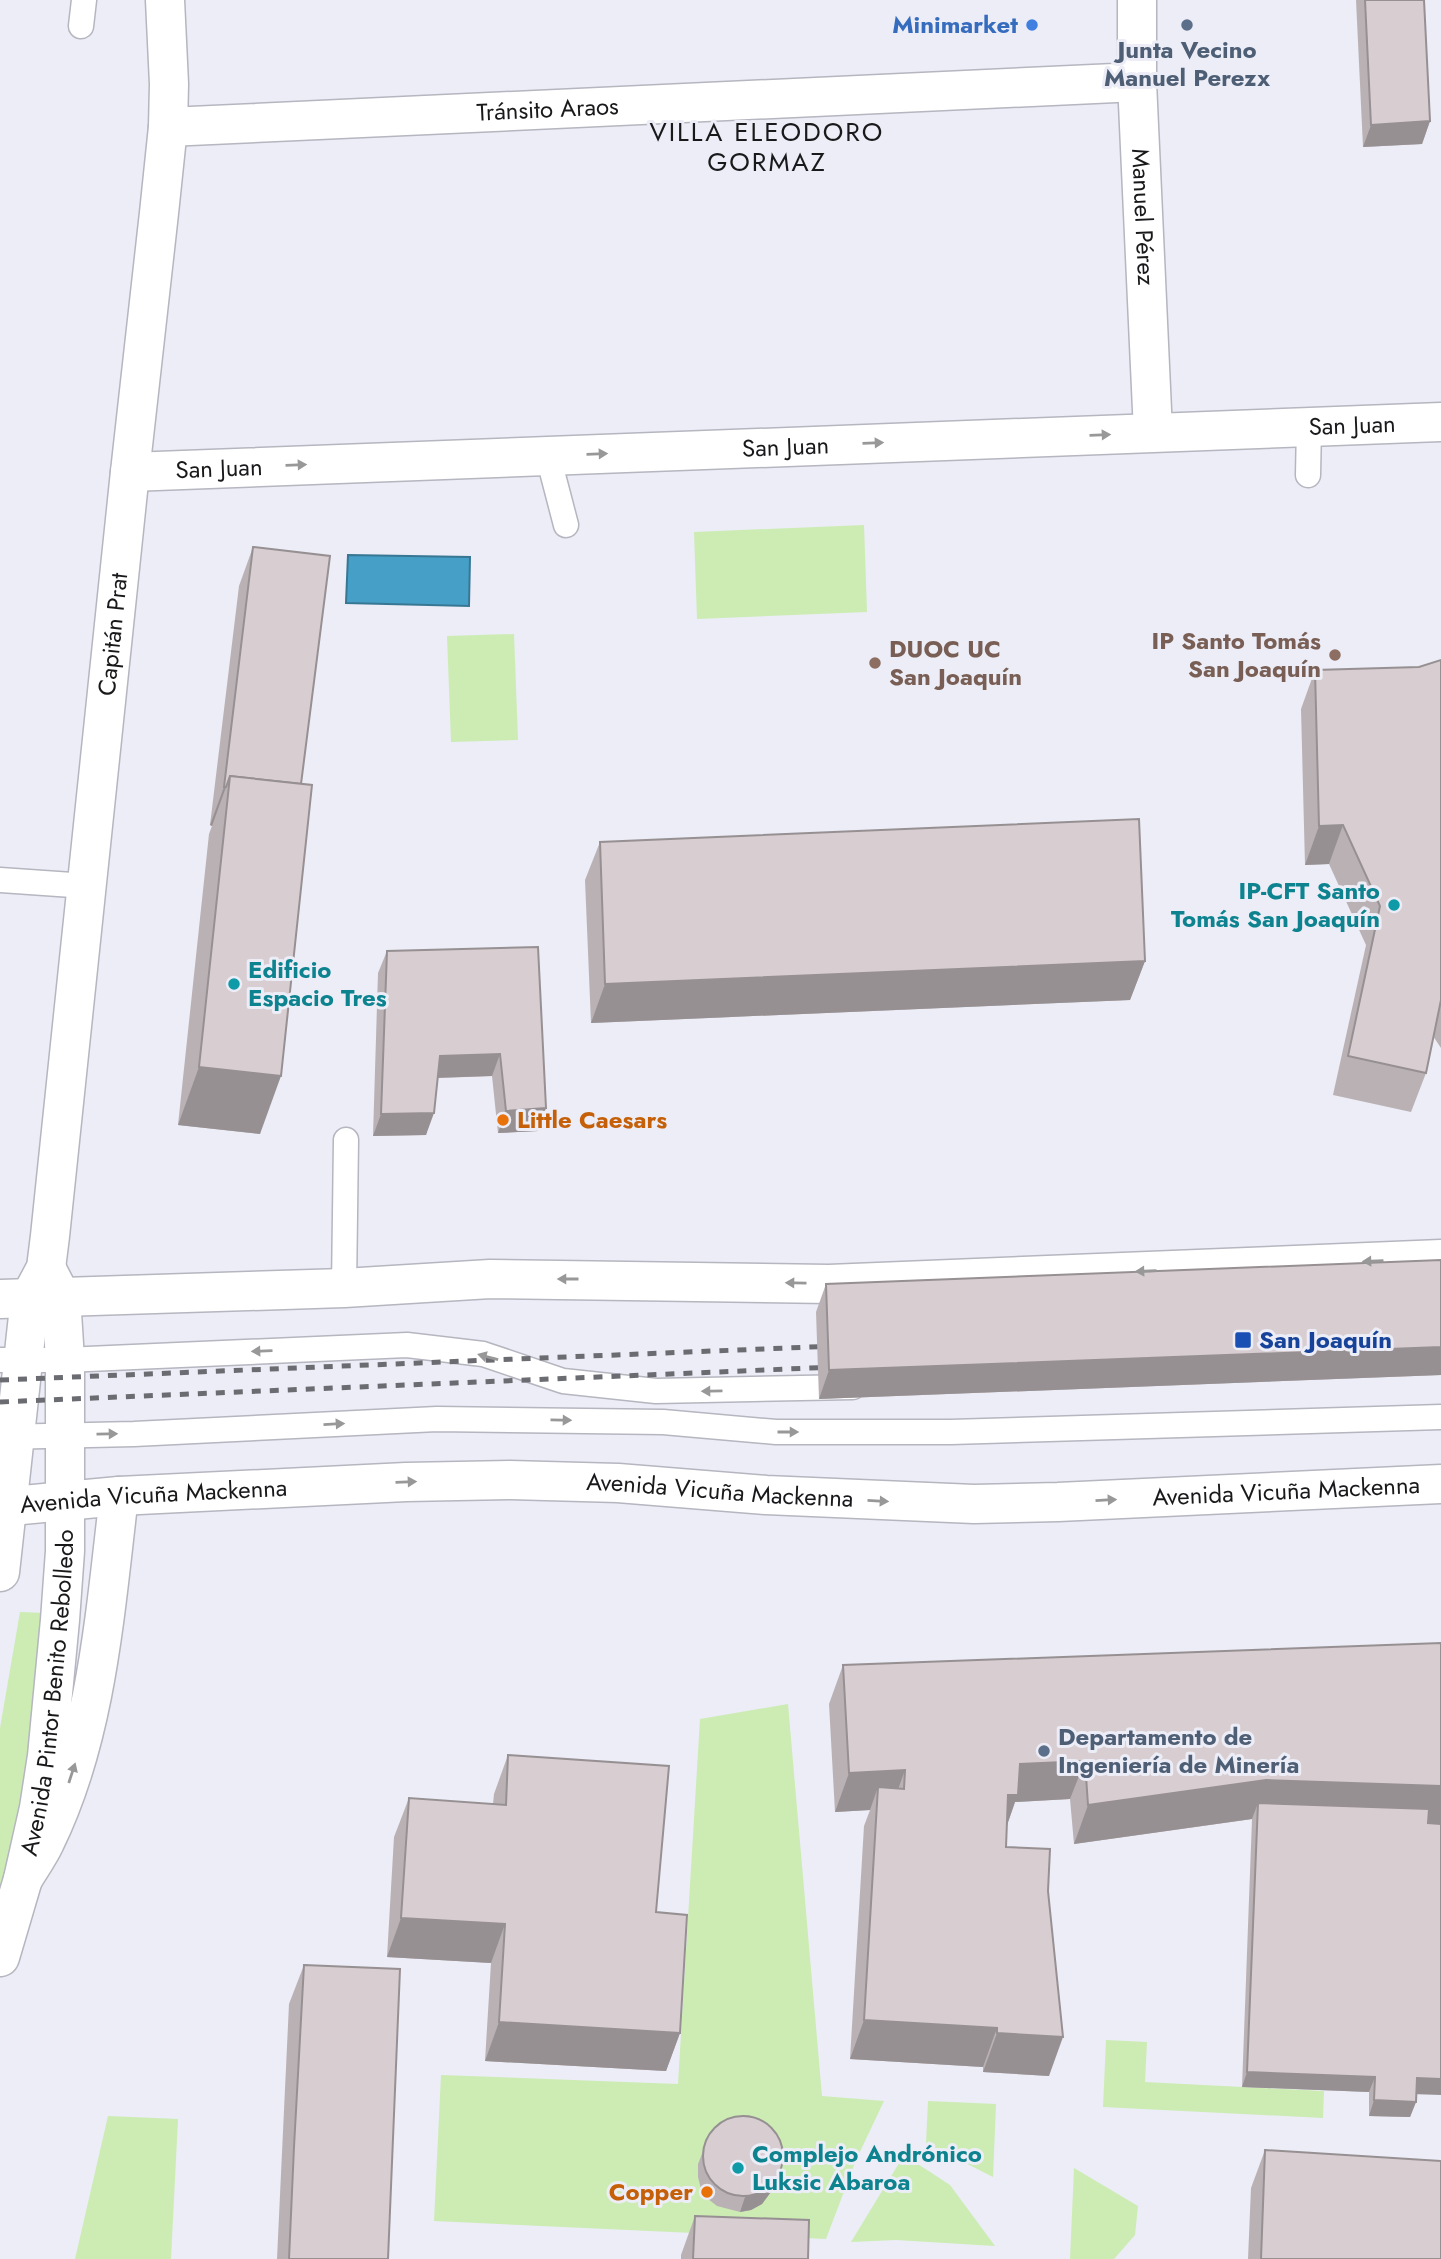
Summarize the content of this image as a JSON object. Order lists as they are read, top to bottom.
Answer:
{
  "streets": {
    "street": [
      "Tránsito Araos",
      "Manuel Pérez",
      "San Juan",
      "Capitán Prat",
      "Avenida Vicuña Mackenna",
      "Avenida Pintor Benito Rebolledo"
    ]
  },
  "crossings": [
    ["Tránsito Araos", "Manuel Pérez"],
    ["Tránsito Araos", "Capitán Prat"],
    ["Manuel Pérez", "San Juan"],
    ["San Juan", "Capitán Prat"],
    ["Capitán Prat", "Avenida Pintor Benito Rebolledo"],
    ["Avenida Vicuña Mackenna", "Avenida Pintor Benito Rebolledo"]
  ],
  "one_way": ["San Juan"],
  "districts": ["VILLA ELEODORO GORMAZ"],
  "places": {
    "other": [
      "Minimarket",
      "Junta Vecino Manuel Perezx",
      "IP Santo Tomás San Joaquín",
      "DUOC UC San Joaquín",
      "IP-CFT Santo Tomás San Joaquín",
      "Edificio Espacio Tres",
      "Little Caesars",
      "Departamento de Ingeniería de Minería",
      "Complejo Andrónico Luksic Abaroa",
      "Copper"
    ],
    "transit": ["San Joaquín"]
  }
}
